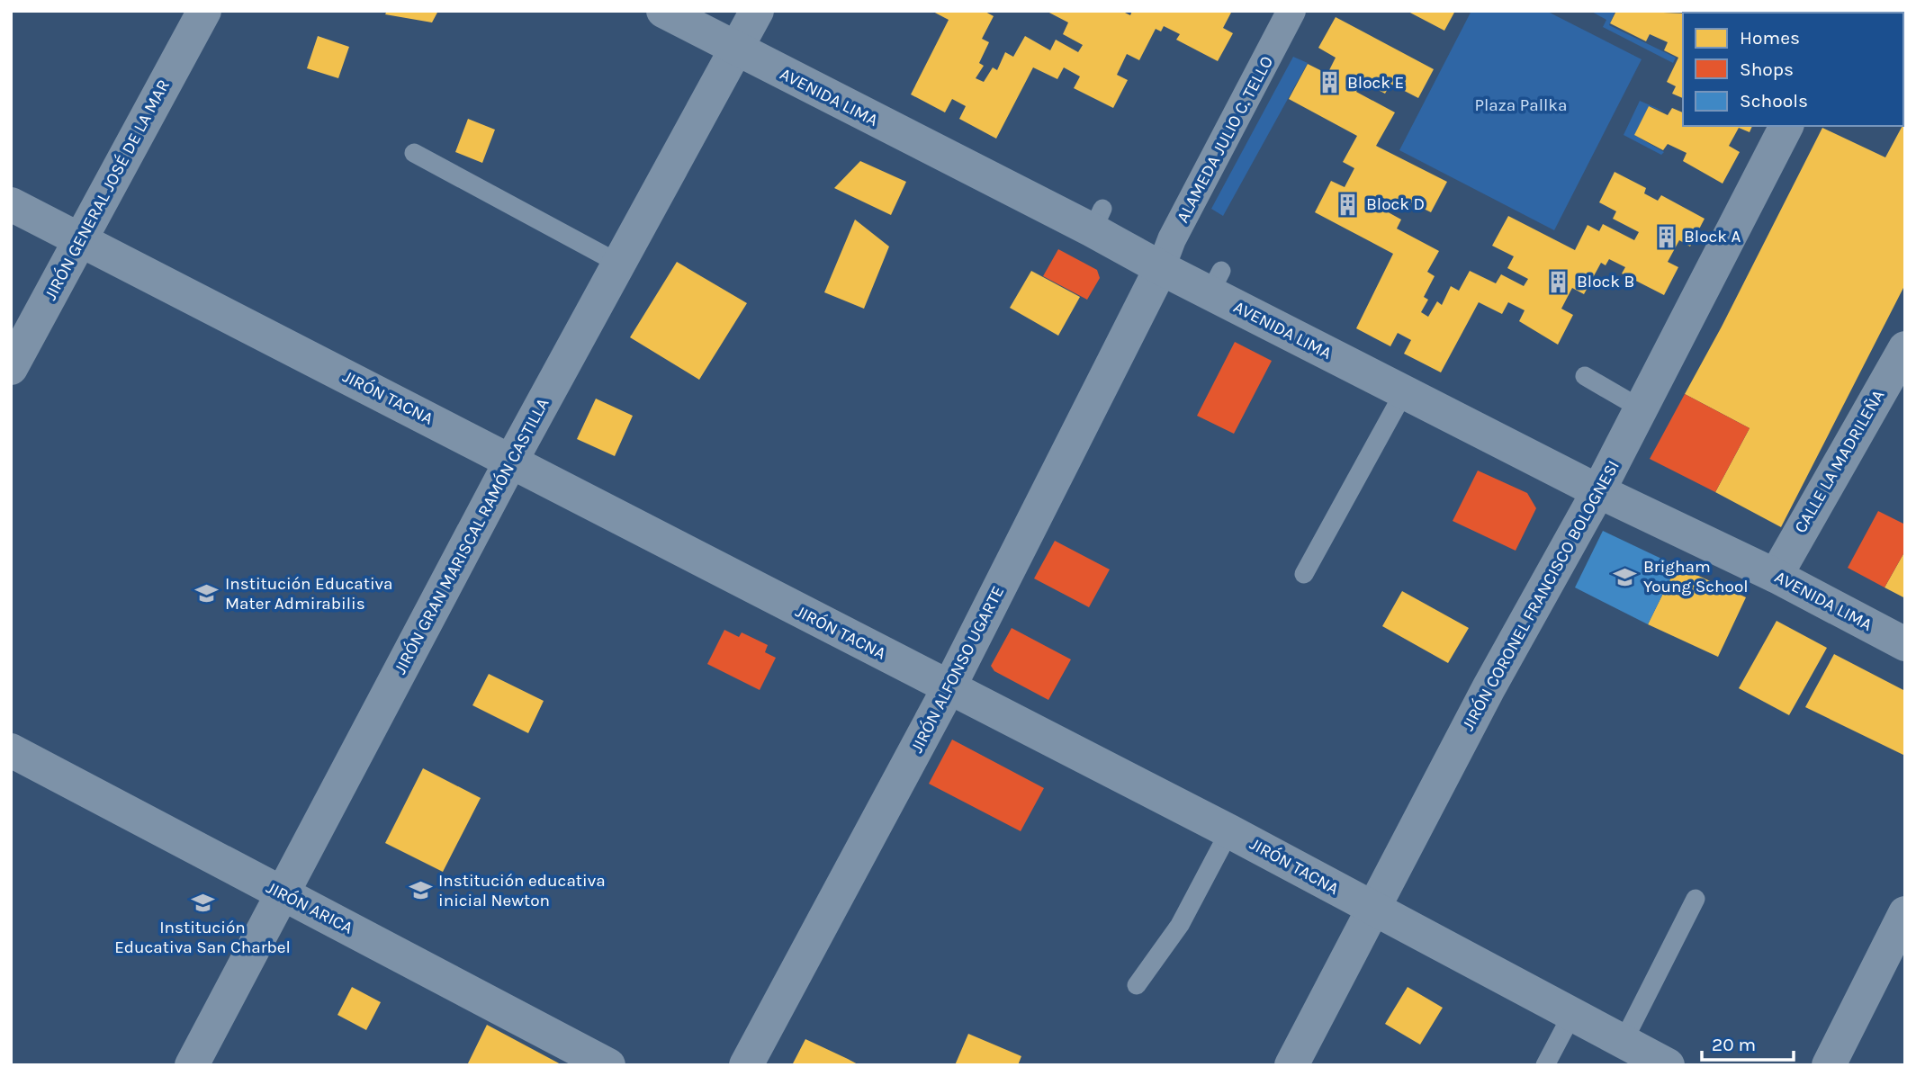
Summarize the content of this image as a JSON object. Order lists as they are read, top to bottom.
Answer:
{
  "streets": {
    "street": [
      "AVENIDA LIMA",
      "ALAMEDA JULIO C. TELLO",
      "JIRÓN GENERAL JOSÉ DE LA MAR",
      "JIRÓN TACNA",
      "CALLE LA MADRILEÑA",
      "JIRÓN GRAN MARISCAL RAMÓN CASTILLA",
      "JIRÓN CORONEL FRANCISCO BOLOGNESI",
      "JIRÓN ALFONSO UGARTE",
      "JIRÓN ARICA"
    ]
  },
  "crossings": [
    ["AVENIDA LIMA", "ALAMEDA JULIO C. TELLO"],
    ["AVENIDA LIMA", "CALLE LA MADRILEÑA"],
    ["AVENIDA LIMA", "JIRÓN GRAN MARISCAL RAMÓN CASTILLA"],
    ["AVENIDA LIMA", "JIRÓN CORONEL FRANCISCO BOLOGNESI"],
    ["AVENIDA LIMA", "JIRÓN ALFONSO UGARTE"],
    ["ALAMEDA JULIO C. TELLO", "JIRÓN ALFONSO UGARTE"],
    ["JIRÓN GENERAL JOSÉ DE LA MAR", "JIRÓN TACNA"],
    ["JIRÓN TACNA", "JIRÓN GRAN MARISCAL RAMÓN CASTILLA"],
    ["JIRÓN TACNA", "JIRÓN CORONEL FRANCISCO BOLOGNESI"],
    ["JIRÓN TACNA", "JIRÓN ALFONSO UGARTE"],
    ["JIRÓN GRAN MARISCAL RAMÓN CASTILLA", "JIRÓN ARICA"]
  ],
  "parks": ["Plaza Pallka"],
  "places": {
    "building": [
      "Block E",
      "Block D",
      "Block A",
      "Block B"
    ],
    "school or university": [
      "Brigham Young School",
      "Institución Educativa Mater Admirabilis",
      "Institución educativa inicial Newton",
      "Institución Educativa San Charbel"
    ]
  },
  "legend": ["Homes", "Shops", "Schools"],
  "scale_bar": "20 m"
}
